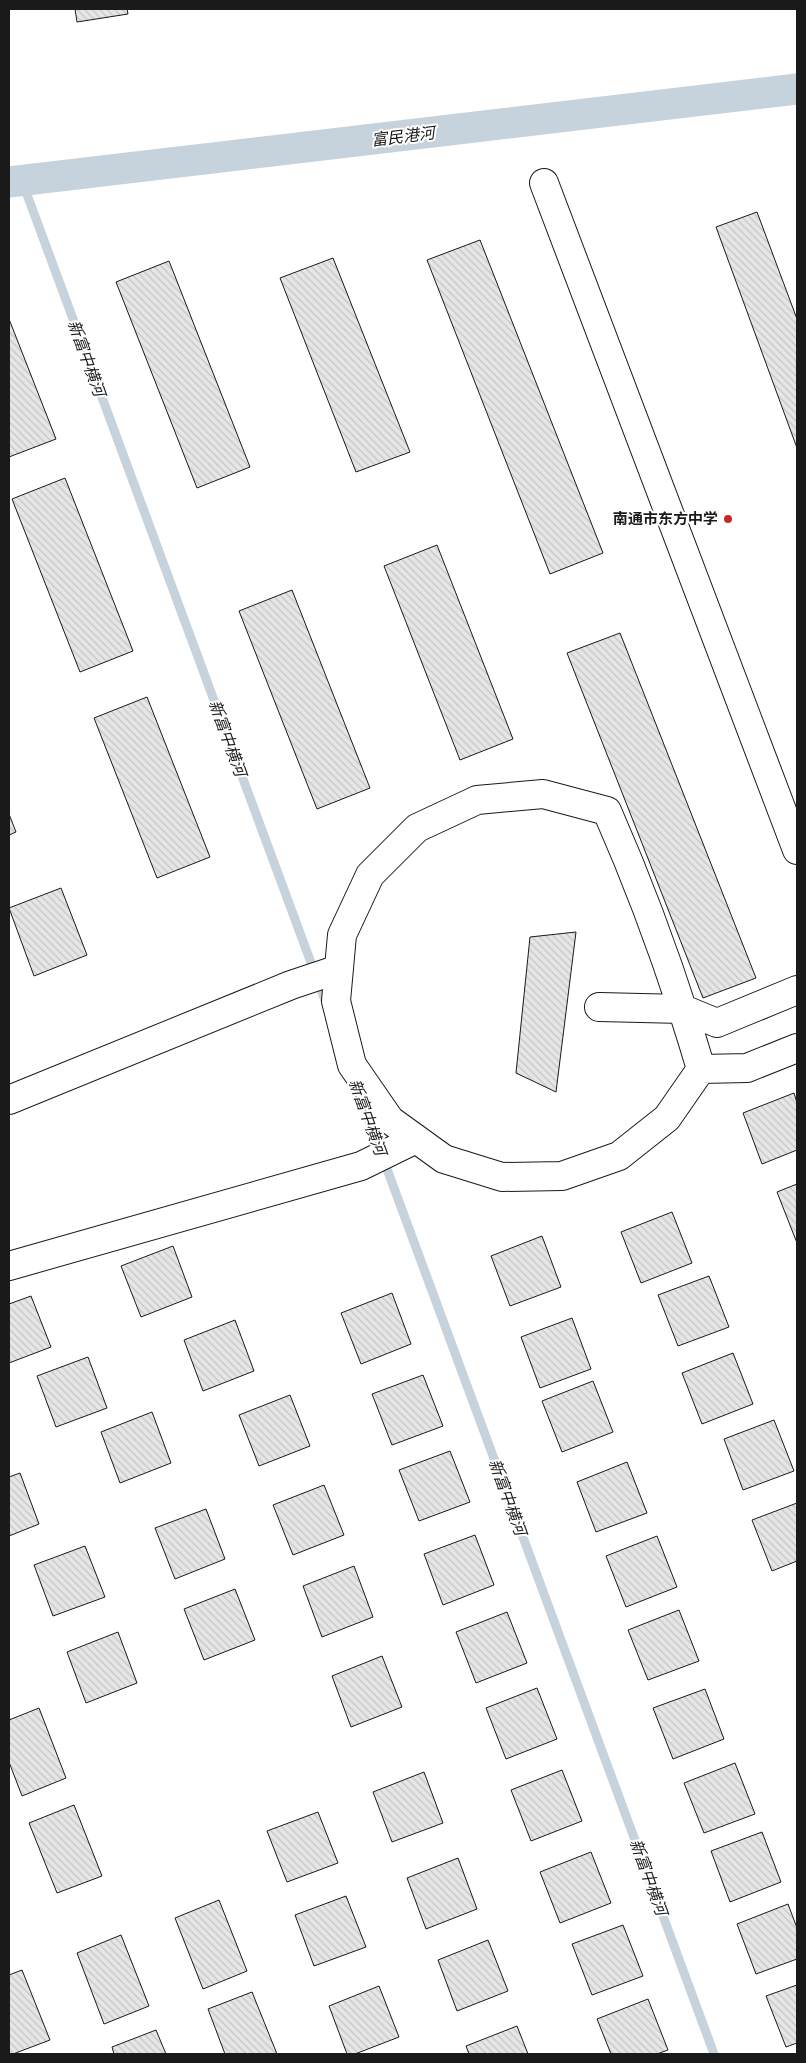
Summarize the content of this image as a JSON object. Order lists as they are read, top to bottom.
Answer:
{
  "water": ["富民港河", "新富中横河"],
  "places": ["南通市东方中学"]
}
